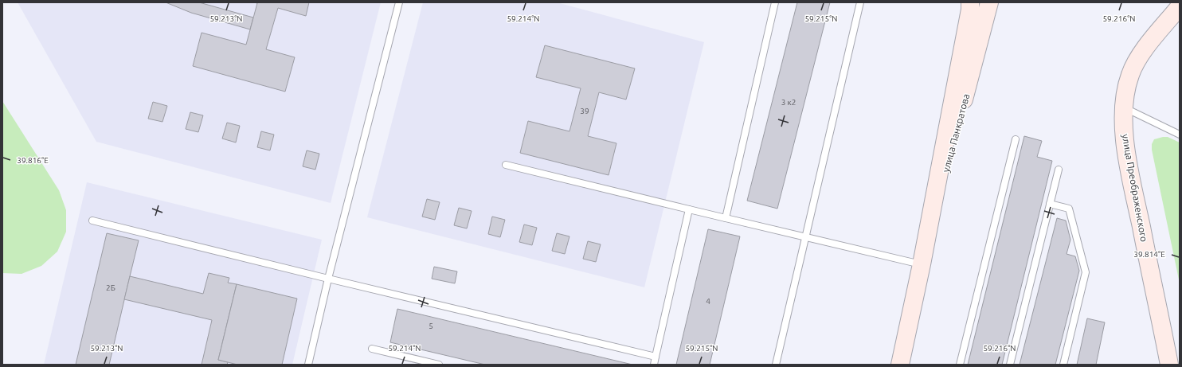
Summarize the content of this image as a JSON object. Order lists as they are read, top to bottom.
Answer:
{
  "streets": {
    "main road": ["улица Панкратова", "улица Преображенского"]
  },
  "house_numbers": [
    "3 к2",
    "39",
    "2Б",
    "4",
    "5"
  ],
  "coordinates": [
    "59.213°N",
    "59.214°N",
    "59.215°N",
    "59.216°N",
    "39.816°E",
    "39.814°E"
  ]
}
